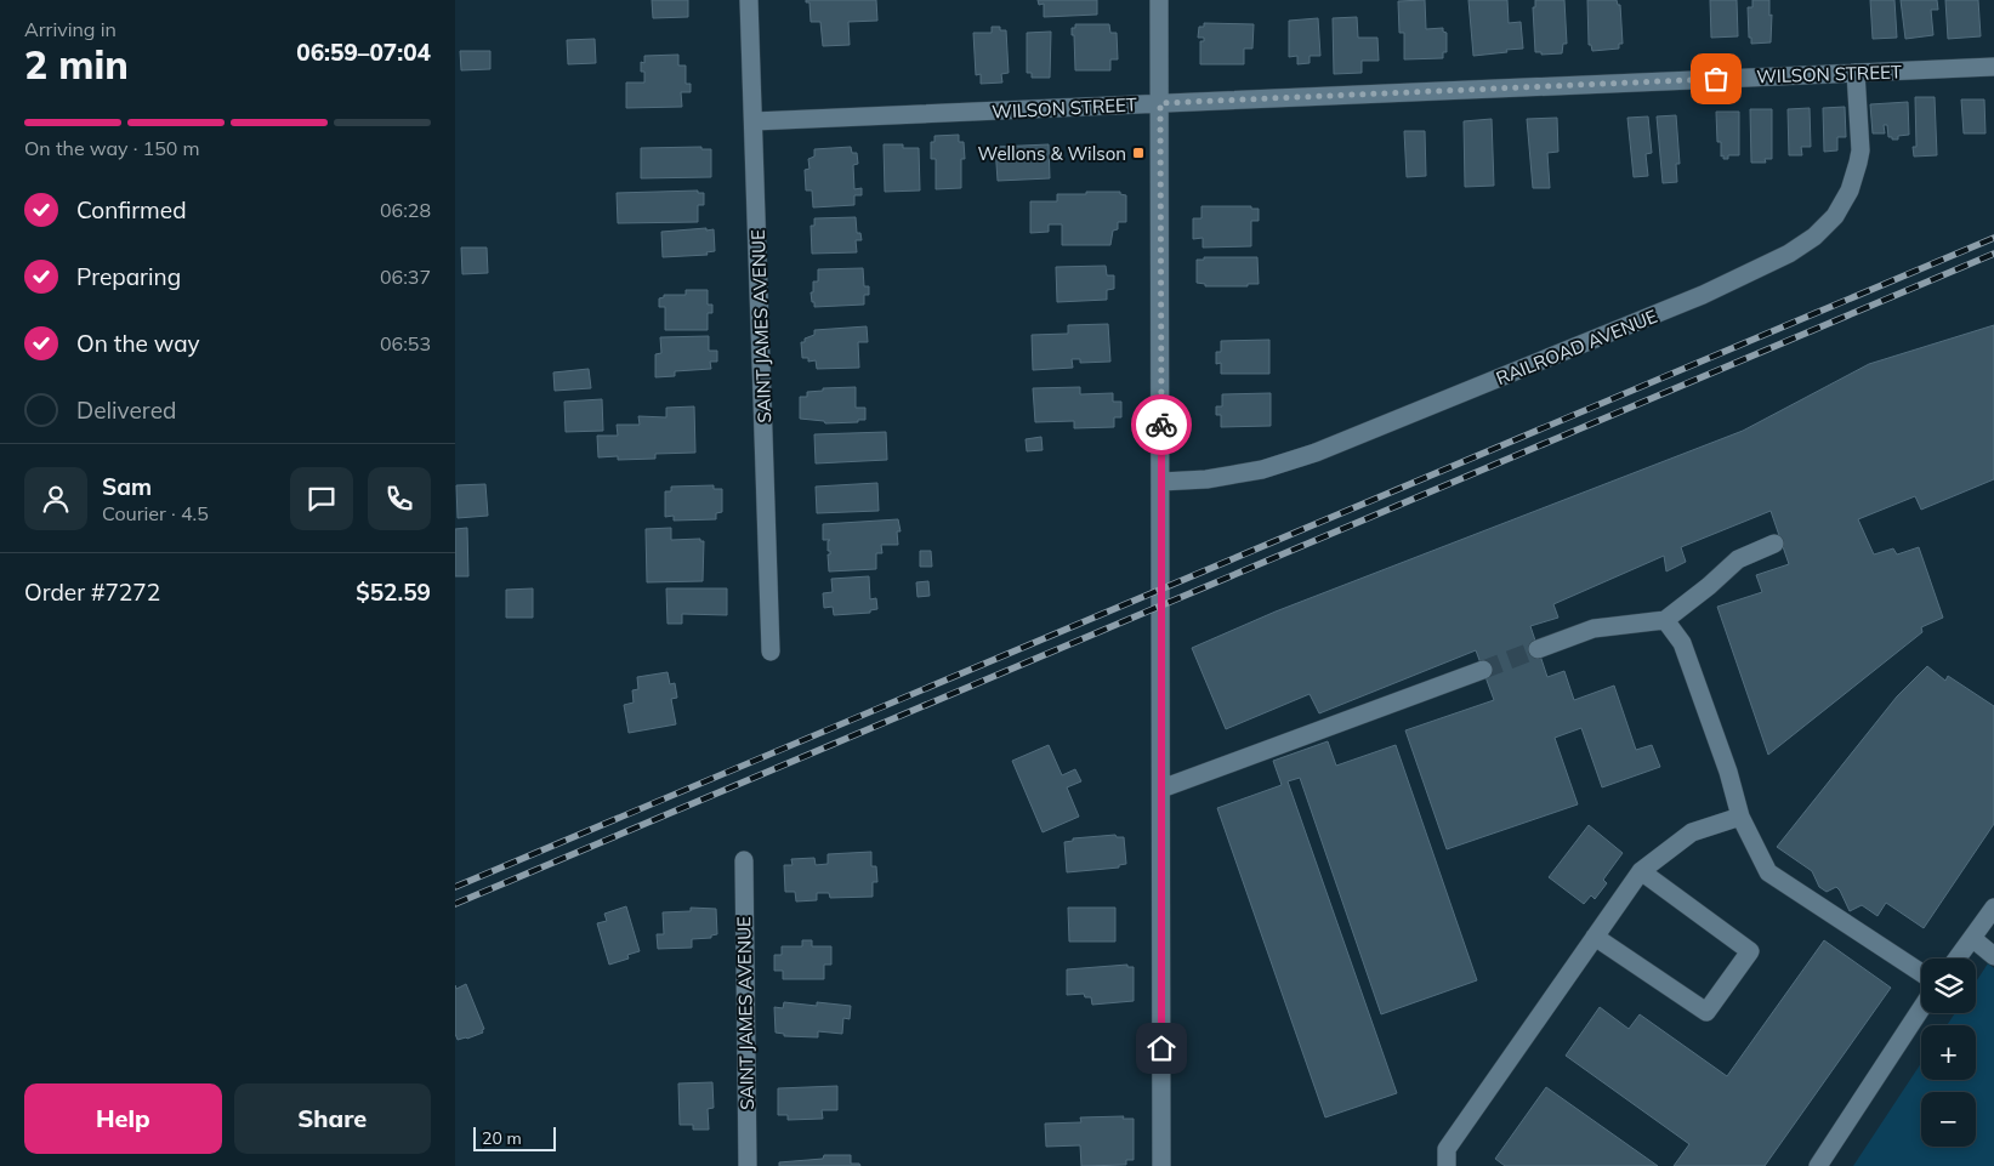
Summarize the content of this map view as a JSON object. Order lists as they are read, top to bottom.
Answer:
{
  "streets": {
    "street": ["WILSON STREET", "SAINT JAMES AVENUE", "RAILROAD AVENUE"]
  },
  "crossings": [
    ["WILSON STREET", "SAINT JAMES AVENUE"],
    ["WILSON STREET", "RAILROAD AVENUE"]
  ],
  "places": {
    "transit": ["Wellons & Wilson"]
  },
  "scale_bar": "20 m",
  "page": {
    "heading": ["2 min", "Arriving in", "06:59–07:04"],
    "panel": [
      "Sam",
      "Courier · 4.5",
      "Order #7272",
      "$52.59"
    ],
    "bar": "On the way · 150 m",
    "list": [
      ["Confirmed", "06:28"],
      ["Preparing", "06:37"],
      ["On the way", "06:53"],
      "Delivered"
    ],
    "map_buttons": ["+", "−"],
    "buttons": ["Help", "Share"],
    "scale": "20 m"
  }
}
